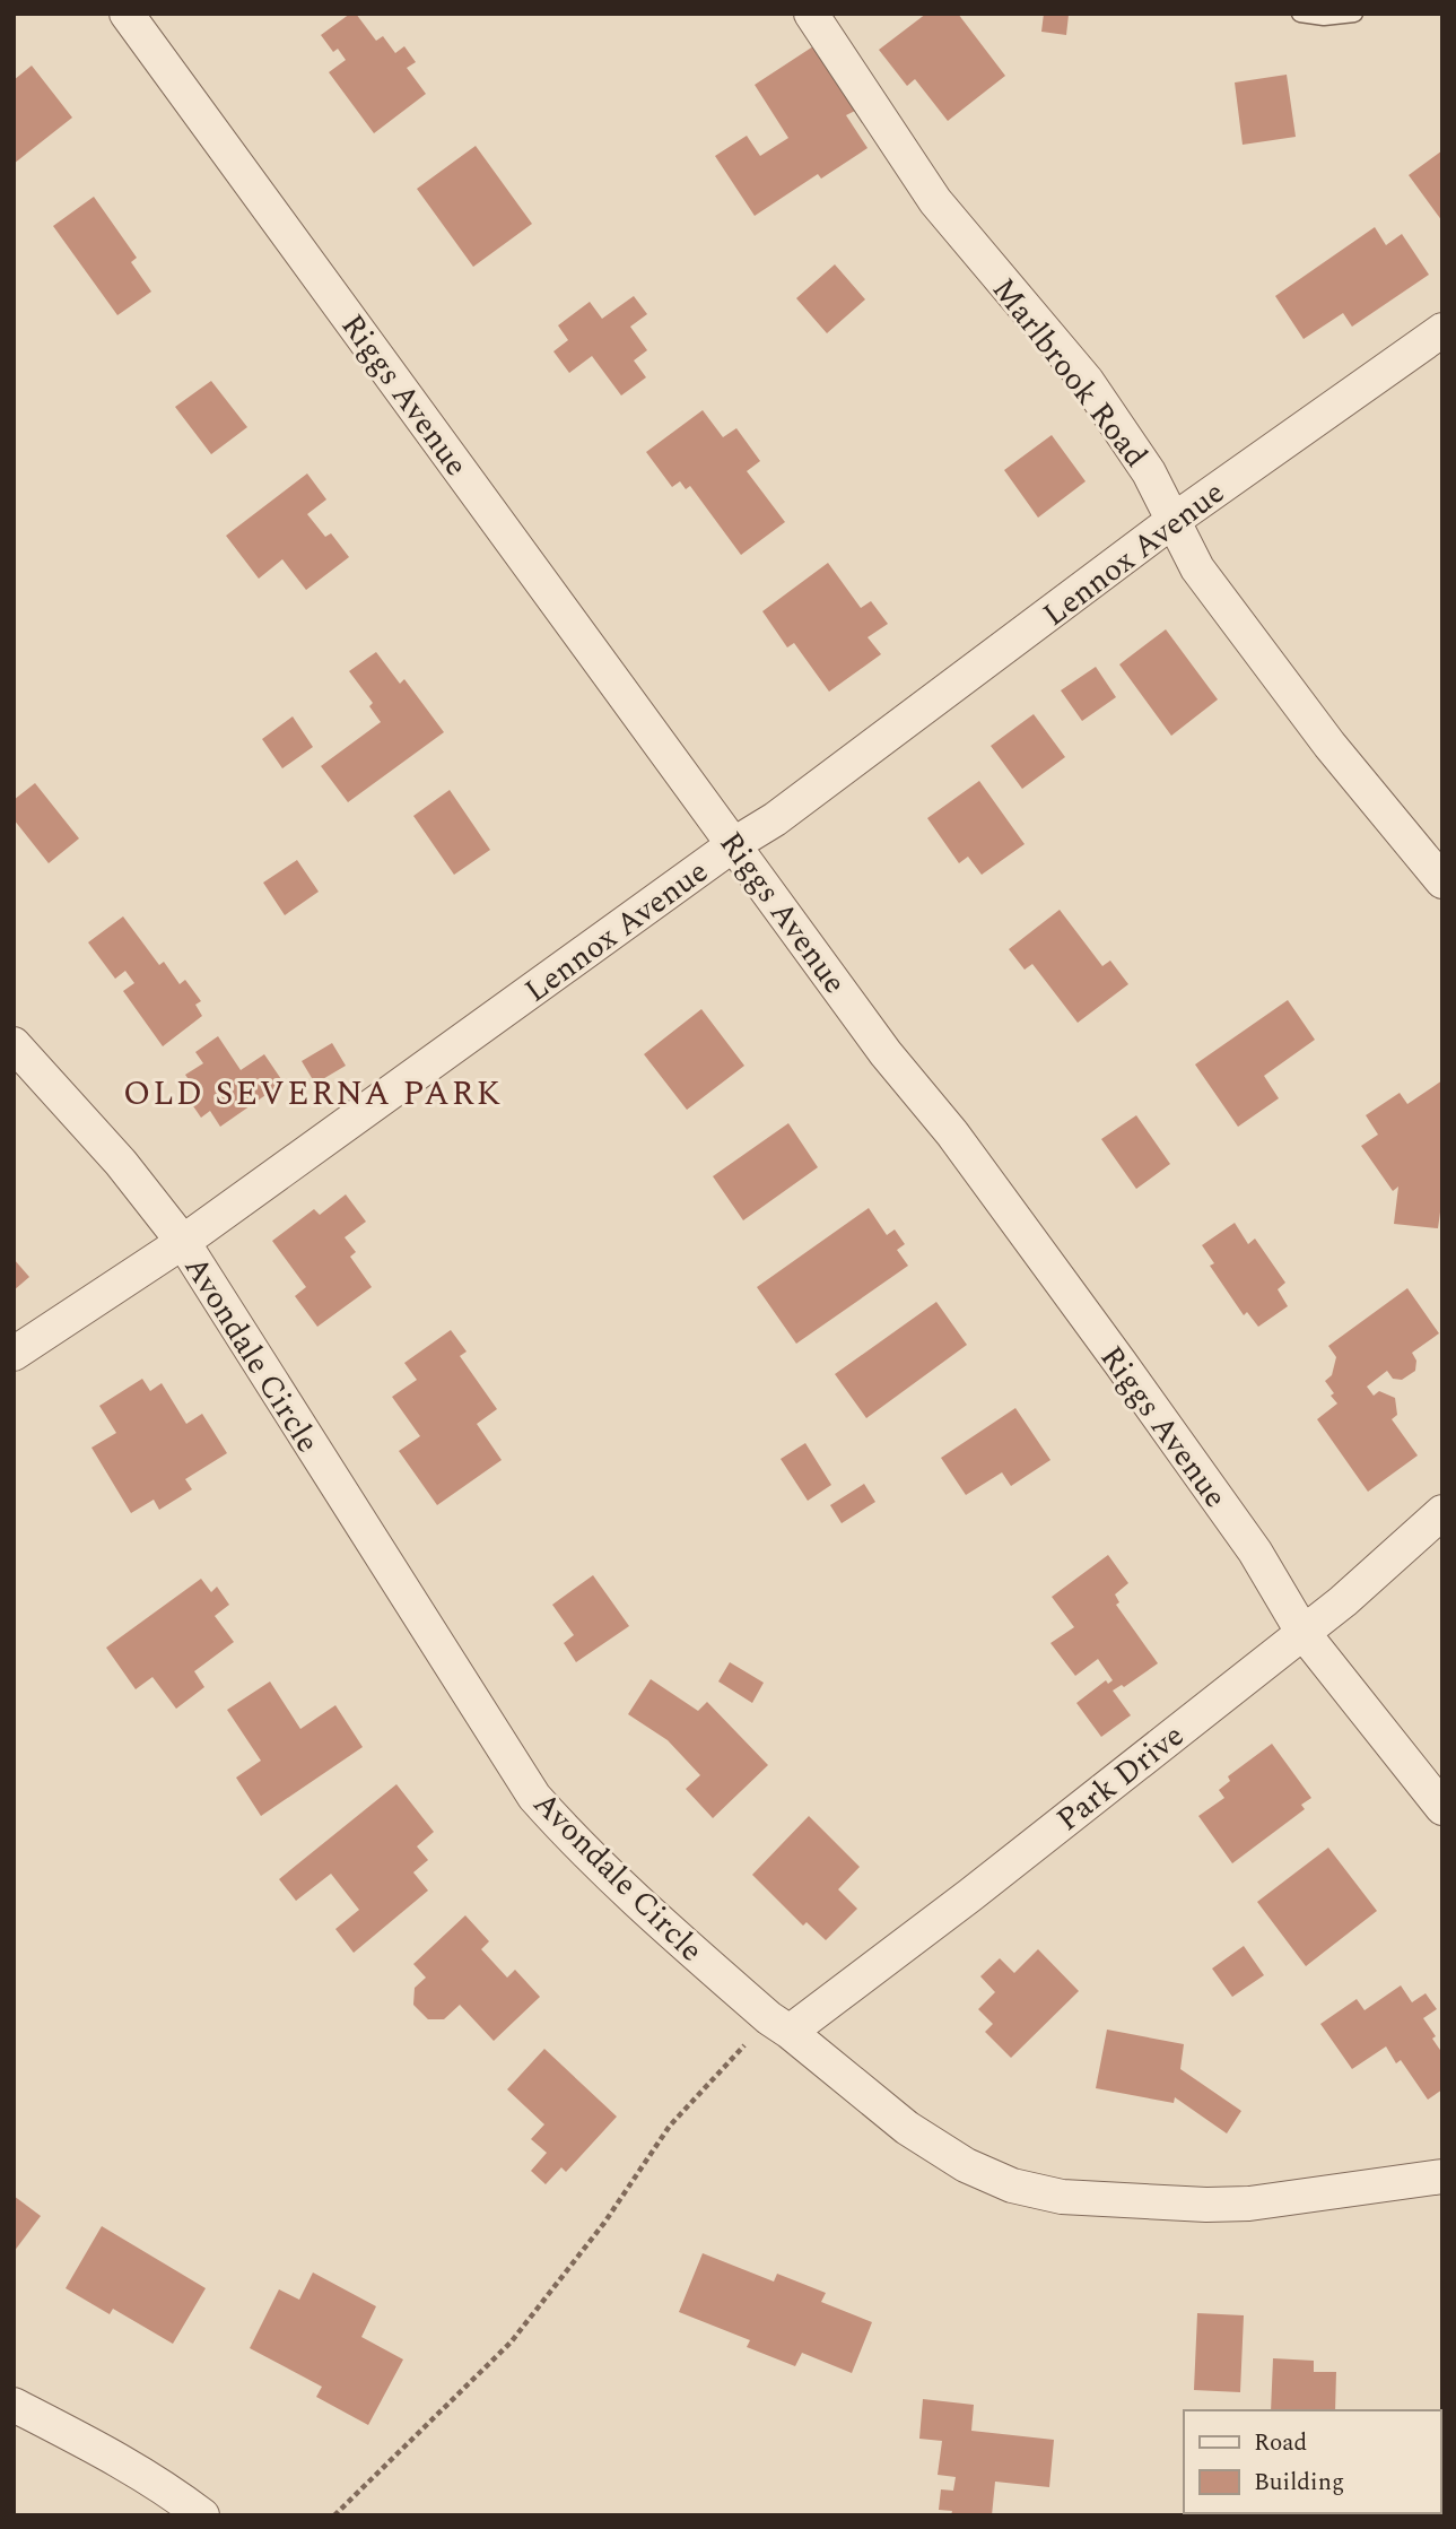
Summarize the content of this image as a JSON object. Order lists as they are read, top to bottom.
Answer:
{
  "streets": {
    "street": [
      "Marlbrook Road",
      "Riggs Avenue",
      "Lennox Avenue",
      "Avondale Circle",
      "Park Drive"
    ]
  },
  "crossings": [
    ["Marlbrook Road", "Lennox Avenue"],
    ["Riggs Avenue", "Lennox Avenue"],
    ["Riggs Avenue", "Park Drive"],
    ["Lennox Avenue", "Avondale Circle"],
    ["Avondale Circle", "Park Drive"]
  ],
  "districts": ["OLD SEVERNA PARK"],
  "legend": ["Road", "Building"]
}
